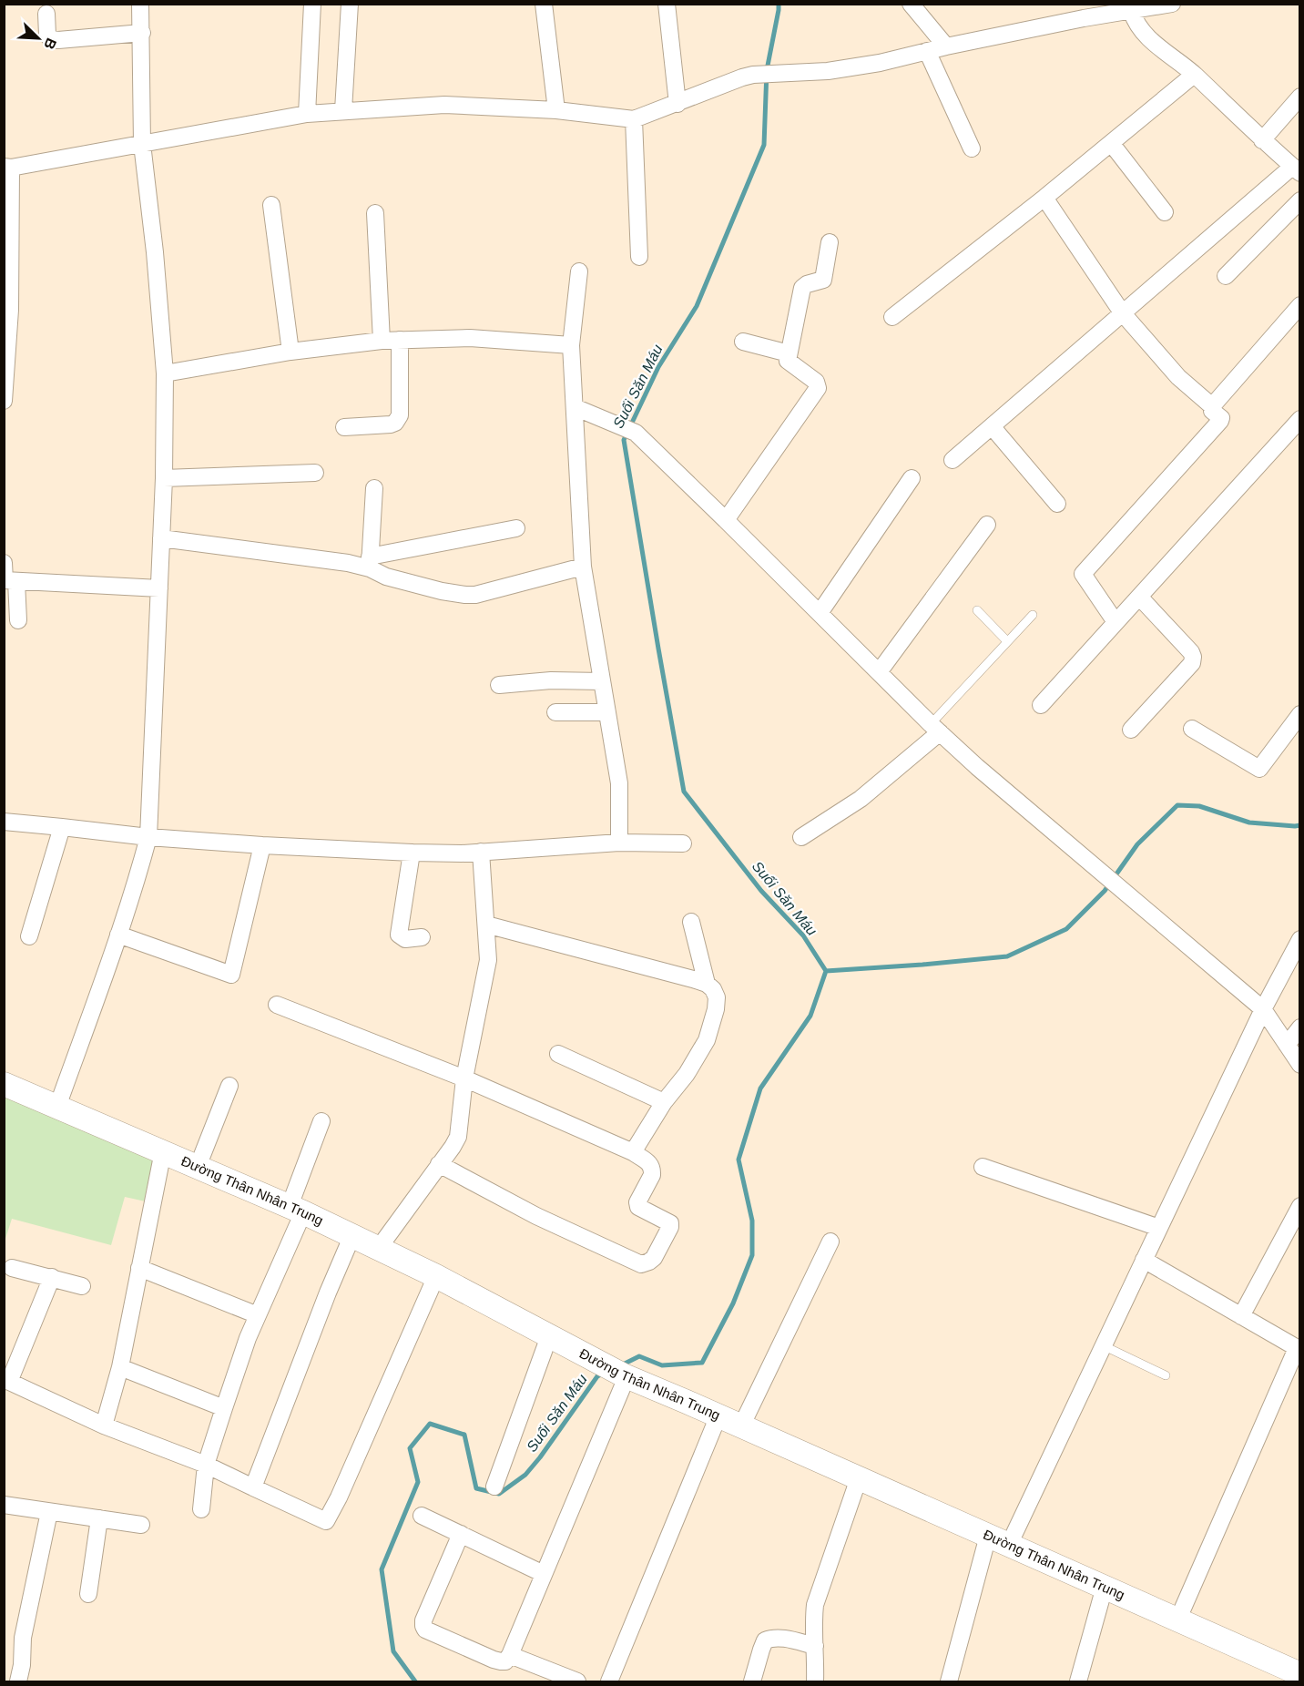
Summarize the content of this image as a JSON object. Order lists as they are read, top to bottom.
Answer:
{
  "streets": {
    "street": ["Đường Thân Nhân Trung"]
  },
  "water": ["Suối Săn Máu"],
  "north": "bottom right"
}
